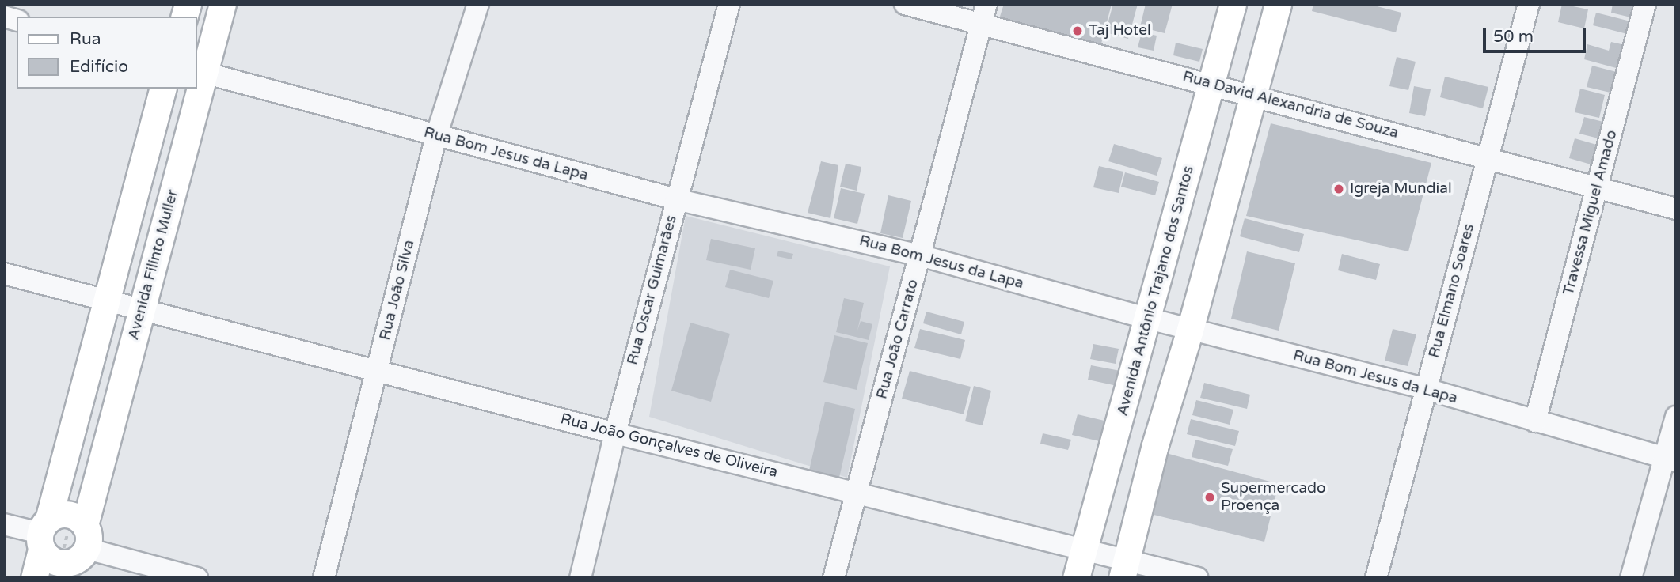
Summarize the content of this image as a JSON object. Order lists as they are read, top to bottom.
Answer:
{
  "streets": {
    "main road": ["Avenida Filinto Muller", "Avenida Antônio Trajano dos Santos"],
    "street": [
      "Rua David Alexandria de Souza",
      "Rua Bom Jesus da Lapa",
      "Travessa Miguel Amado",
      "Rua João Silva",
      "Rua Oscar Guimarães",
      "Rua Elmano Soares",
      "Rua João Carrato",
      "Rua João Gonçalves de Oliveira"
    ]
  },
  "crossings": [
    ["Rua David Alexandria de Souza", "Travessa Miguel Amado"],
    ["Rua David Alexandria de Souza", "Avenida Antônio Trajano dos Santos"],
    ["Rua David Alexandria de Souza", "Rua Elmano Soares"],
    ["Rua David Alexandria de Souza", "Rua João Carrato"],
    ["Rua Bom Jesus da Lapa", "Travessa Miguel Amado"],
    ["Rua Bom Jesus da Lapa", "Avenida Filinto Muller"],
    ["Rua Bom Jesus da Lapa", "Rua João Silva"],
    ["Rua Bom Jesus da Lapa", "Rua Oscar Guimarães"],
    ["Rua Bom Jesus da Lapa", "Avenida Antônio Trajano dos Santos"],
    ["Rua Bom Jesus da Lapa", "Rua Elmano Soares"],
    ["Rua Bom Jesus da Lapa", "Rua João Carrato"],
    ["Avenida Filinto Muller", "Rua João Gonçalves de Oliveira"],
    ["Rua João Silva", "Rua João Gonçalves de Oliveira"],
    ["Rua Oscar Guimarães", "Rua João Gonçalves de Oliveira"],
    ["Avenida Antônio Trajano dos Santos", "Rua João Gonçalves de Oliveira"],
    ["Rua João Carrato", "Rua João Gonçalves de Oliveira"]
  ],
  "places": ["Taj Hotel", "Igreja Mundial", "Supermercado Proença"],
  "legend": ["Rua", "Edifício"],
  "scale_bar": "50 m"
}
